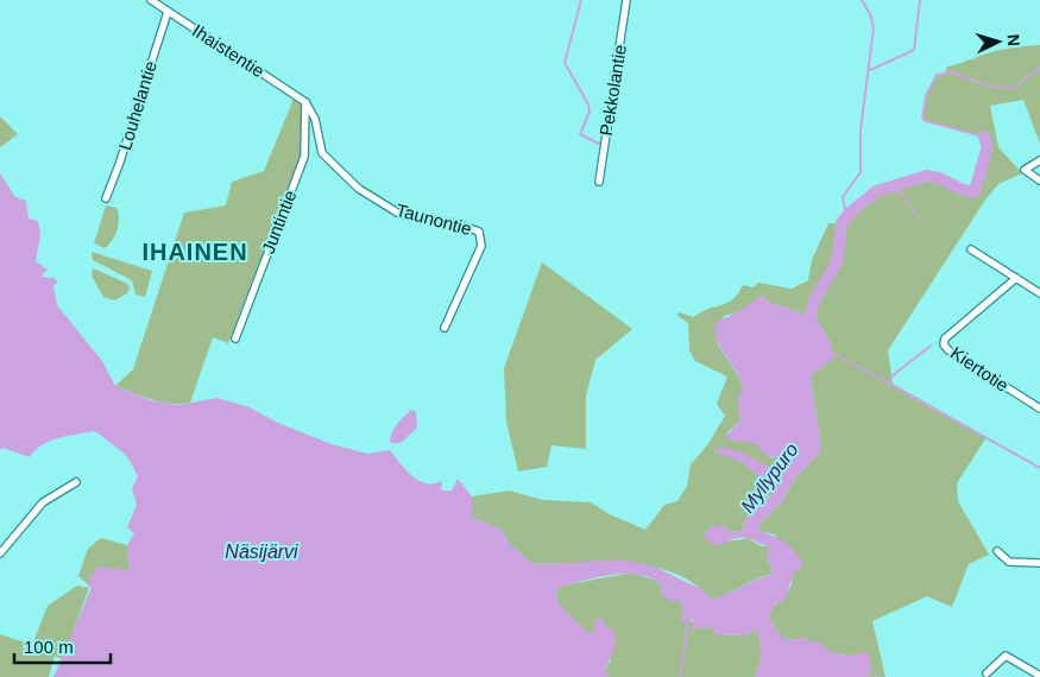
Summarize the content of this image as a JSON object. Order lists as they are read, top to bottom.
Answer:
{
  "streets": {
    "street": [
      "Ihaistentie",
      "Pekkolantie",
      "Louhelantie",
      "Taunontie",
      "Juntintie",
      "Kiertotie"
    ]
  },
  "crossings": [
    ["Ihaistentie", "Louhelantie"],
    ["Ihaistentie", "Taunontie"],
    ["Ihaistentie", "Juntintie"],
    ["Taunontie", "Juntintie"]
  ],
  "districts": ["IHAINEN"],
  "water": ["Myllypuro", "Näsijärvi"],
  "scale_bar": "100 m",
  "north": "right"
}
